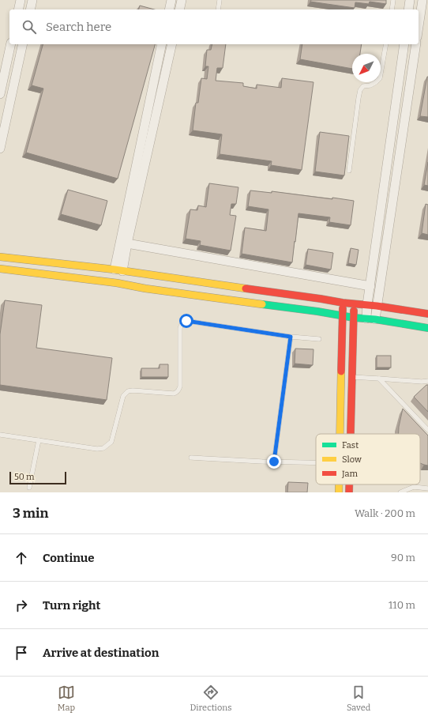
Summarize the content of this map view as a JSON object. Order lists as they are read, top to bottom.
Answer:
{
  "legend": ["Fast", "Slow", "Jam"],
  "scale_bar": "50 m",
  "north": "bottom left",
  "page": {
    "search": "Search here",
    "scale": "50 m",
    "heading": ["3 min", "Walk · 200 m"],
    "list": [
      ["Continue", "90 m"],
      ["Turn right", "110 m"],
      "Arrive at destination"
    ],
    "nav": ["Map", "Directions", "Saved"]
  }
}
